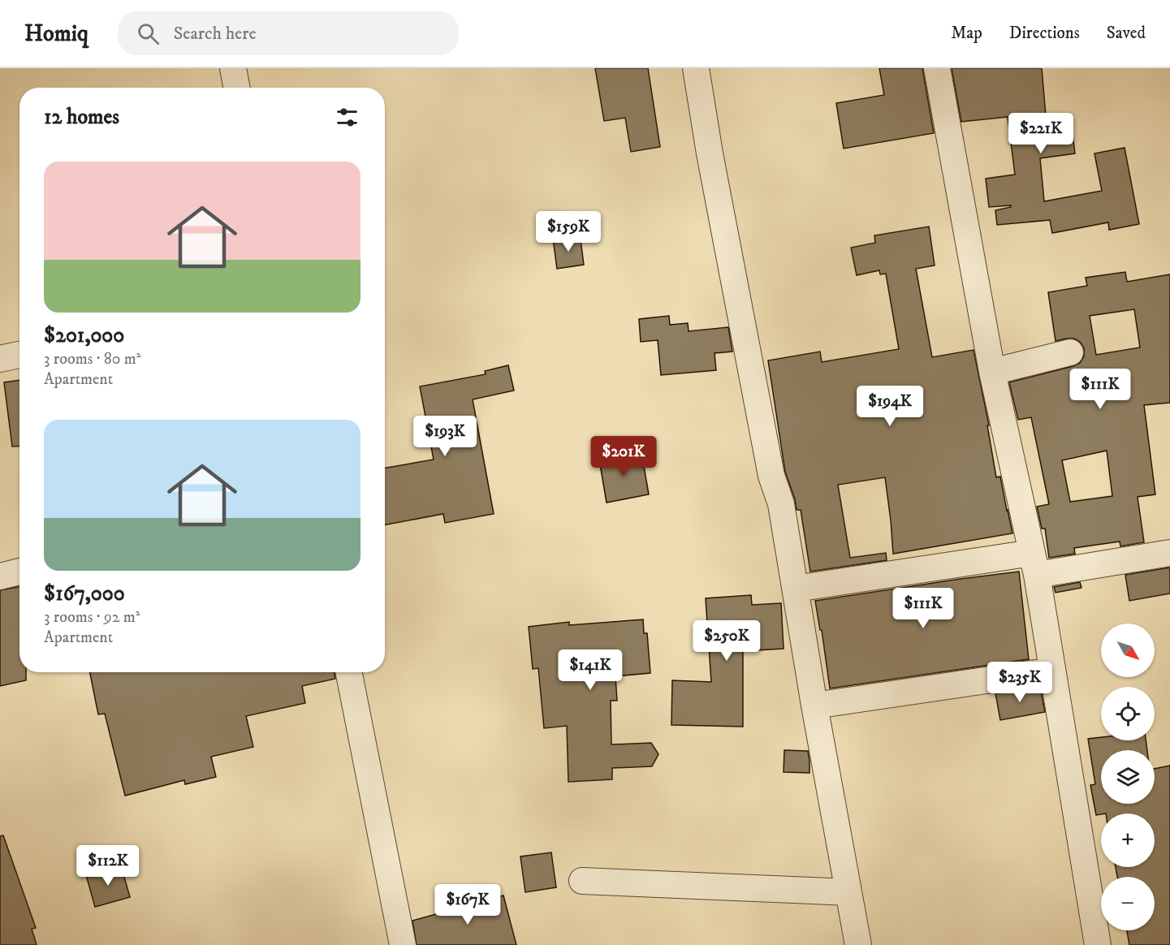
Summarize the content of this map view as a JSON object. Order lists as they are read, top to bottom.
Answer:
{
  "north": "bottom right",
  "page": {
    "header": "Homiq",
    "search": "Search here",
    "nav": ["Map", "Directions", "Saved"],
    "heading": "12 homes",
    "price": [
      "$221K",
      "$159K",
      "$111K",
      "$194K",
      "$193K",
      "$201K",
      "$111K",
      "$250K",
      "$141K",
      "$235K",
      "$112K",
      "$167K"
    ],
    "list": [
      {
        "name": "$201,000",
        "note": "3 rooms · 80 m² · Apartment"
      },
      {
        "name": "$167,000",
        "note": "3 rooms · 92 m² · Apartment"
      }
    ],
    "map_buttons": ["+", "−"]
  }
}
